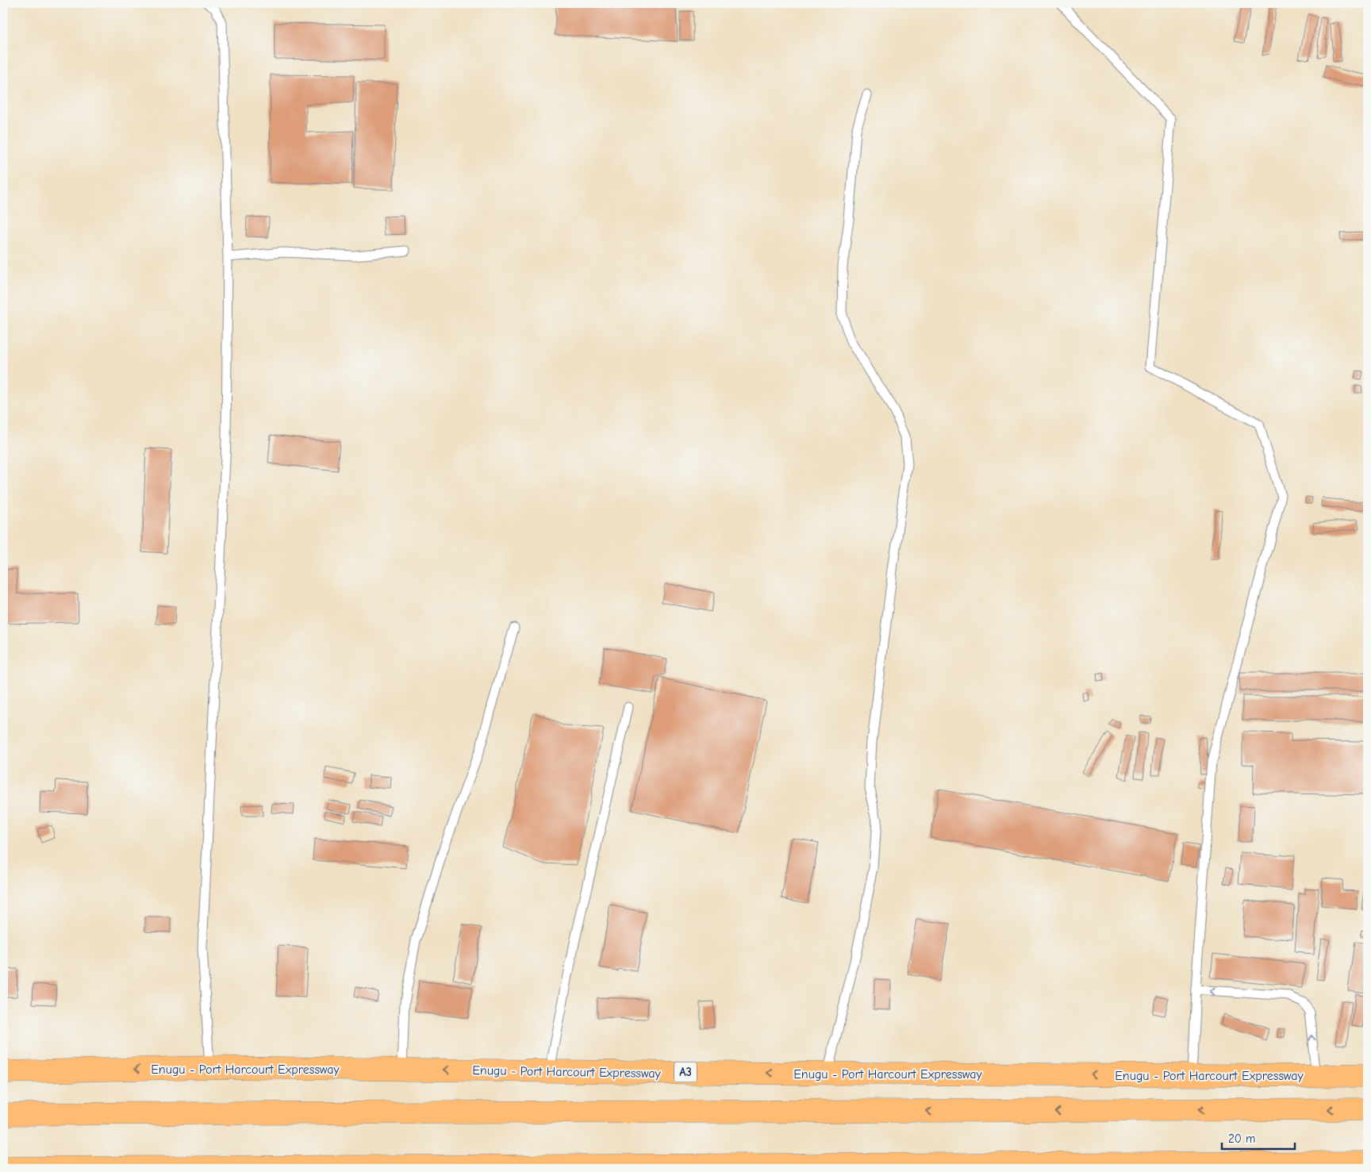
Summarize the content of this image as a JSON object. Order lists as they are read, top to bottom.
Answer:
{
  "streets": {
    "main road": ["Enugu - Port Harcourt Expressway", "A3"]
  },
  "scale_bar": "20 m"
}
